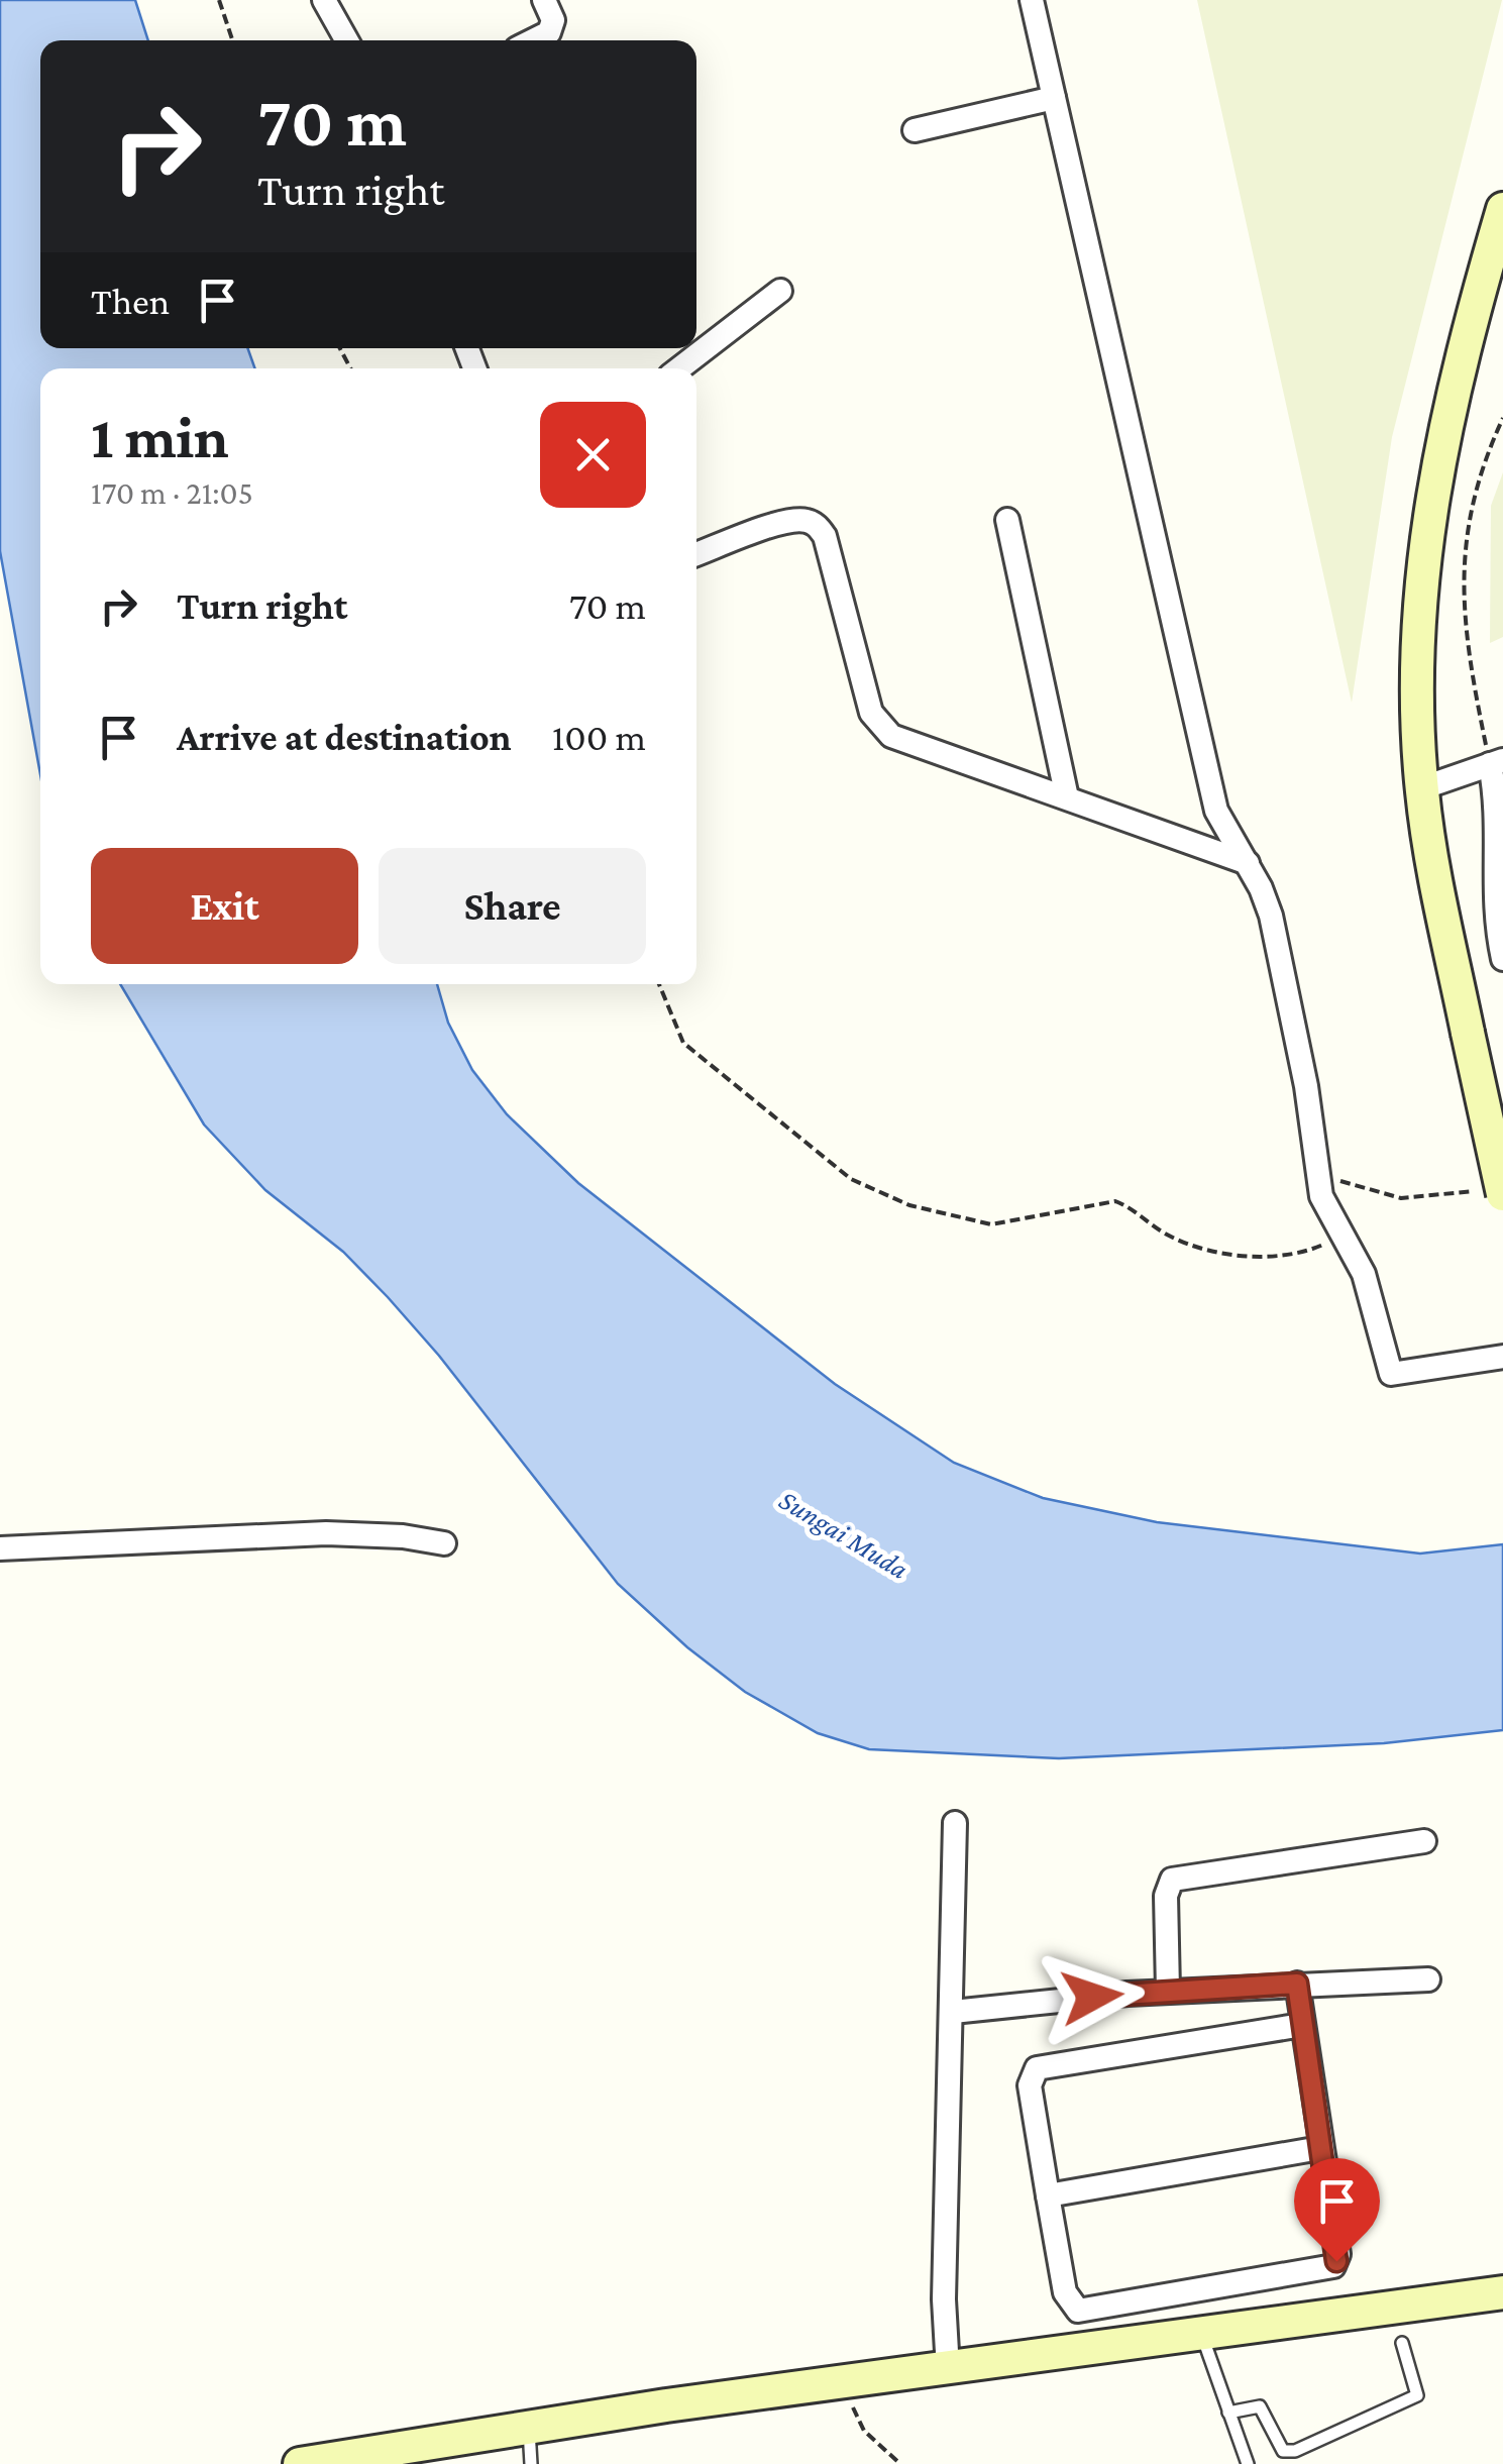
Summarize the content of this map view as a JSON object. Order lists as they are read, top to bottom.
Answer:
{
  "water": ["Sungai Muda"],
  "page": {
    "turn": ["70 m", "Turn right"],
    "then": "Then",
    "heading": ["1 min", "170 m · 21:05"],
    "list": [
      {
        "name": "Turn right",
        "value": "70 m"
      },
      {
        "name": "Arrive at destination",
        "value": "100 m"
      }
    ],
    "buttons": ["Exit", "Share"]
  }
}
